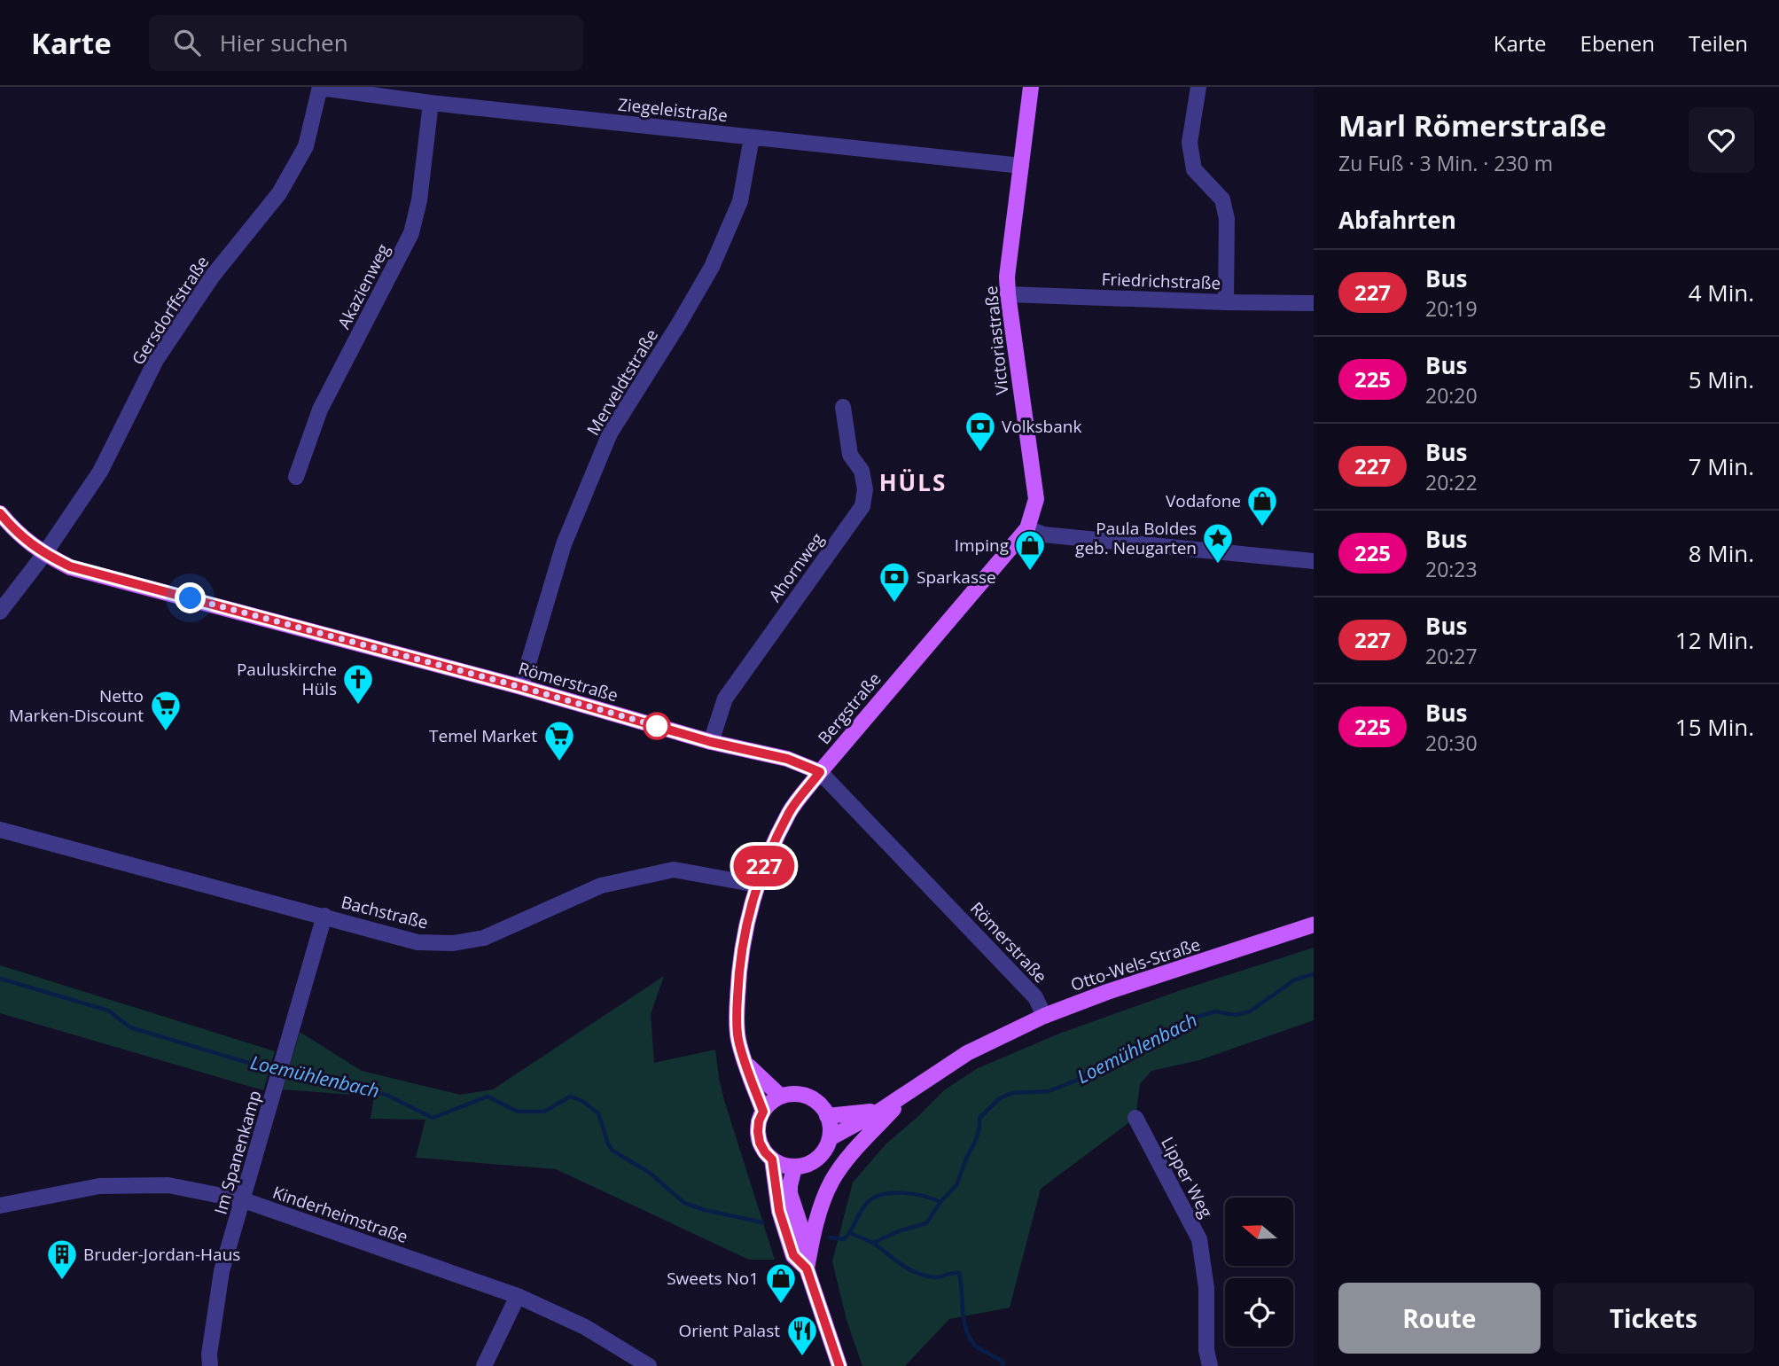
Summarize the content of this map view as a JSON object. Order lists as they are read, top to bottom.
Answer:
{
  "streets": {
    "main road": [
      "Victoriastraße",
      "Römerstraße",
      "Bergstraße",
      "Otto-Wels-Straße"
    ],
    "street": [
      "Ziegeleistraße",
      "Friedrichstraße",
      "Akazienweg",
      "Gersdorffstraße",
      "Merveldtstraße",
      "Ahornweg",
      "Bachstraße",
      "Im Spanenkamp",
      "Lipper Weg",
      "Kinderheimstraße"
    ]
  },
  "crossings": [
    ["Ziegeleistraße", "Akazienweg"],
    ["Ziegeleistraße", "Gersdorffstraße"],
    ["Ziegeleistraße", "Victoriastraße"],
    ["Ziegeleistraße", "Merveldtstraße"],
    ["Friedrichstraße", "Victoriastraße"],
    ["Gersdorffstraße", "Römerstraße"],
    ["Victoriastraße", "Bergstraße"],
    ["Merveldtstraße", "Römerstraße"],
    ["Ahornweg", "Römerstraße"],
    ["Römerstraße", "Bergstraße"],
    ["Römerstraße", "Otto-Wels-Straße"],
    ["Bergstraße", "Bachstraße"],
    ["Bergstraße", "Otto-Wels-Straße"],
    ["Bachstraße", "Im Spanenkamp"],
    ["Im Spanenkamp", "Kinderheimstraße"]
  ],
  "districts": ["HÜLS"],
  "water": ["Loemühlenbach"],
  "places": {
    "bank": ["Volksbank", "Sparkasse"],
    "shop": ["Vodafone", "Imping", "Sweets No1"],
    "place": ["Paula Boldes geb. Neugarten"],
    "church": ["Pauluskirche Hüls"],
    "supermarket": ["Netto Marken-Discount", "Temel Market"],
    "building": ["Bruder-Jordan-Haus"],
    "restaurant": ["Orient Palast"]
  },
  "lines": ["bus line 227"],
  "north": "left",
  "page": {
    "header": "Karte",
    "search": "Hier suchen",
    "nav": ["Karte", "Ebenen", "Teilen"],
    "on_map": "227",
    "heading": [
      ["Marl Römerstraße", "Zu Fuß · 3 Min. · 230 m"],
      "Abfahrten"
    ],
    "list": [
      {
        "mark": "227",
        "name": "Bus",
        "note": "20:19",
        "value": "4 Min."
      },
      {
        "mark": "225",
        "name": "Bus",
        "note": "20:20",
        "value": "5 Min."
      },
      {
        "mark": "227",
        "name": "Bus",
        "note": "20:22",
        "value": "7 Min."
      },
      {
        "mark": "225",
        "name": "Bus",
        "note": "20:23",
        "value": "8 Min."
      },
      {
        "mark": "227",
        "name": "Bus",
        "note": "20:27",
        "value": "12 Min."
      },
      {
        "mark": "225",
        "name": "Bus",
        "note": "20:30",
        "value": "15 Min."
      }
    ],
    "buttons": ["Route", "Tickets"]
  }
}
